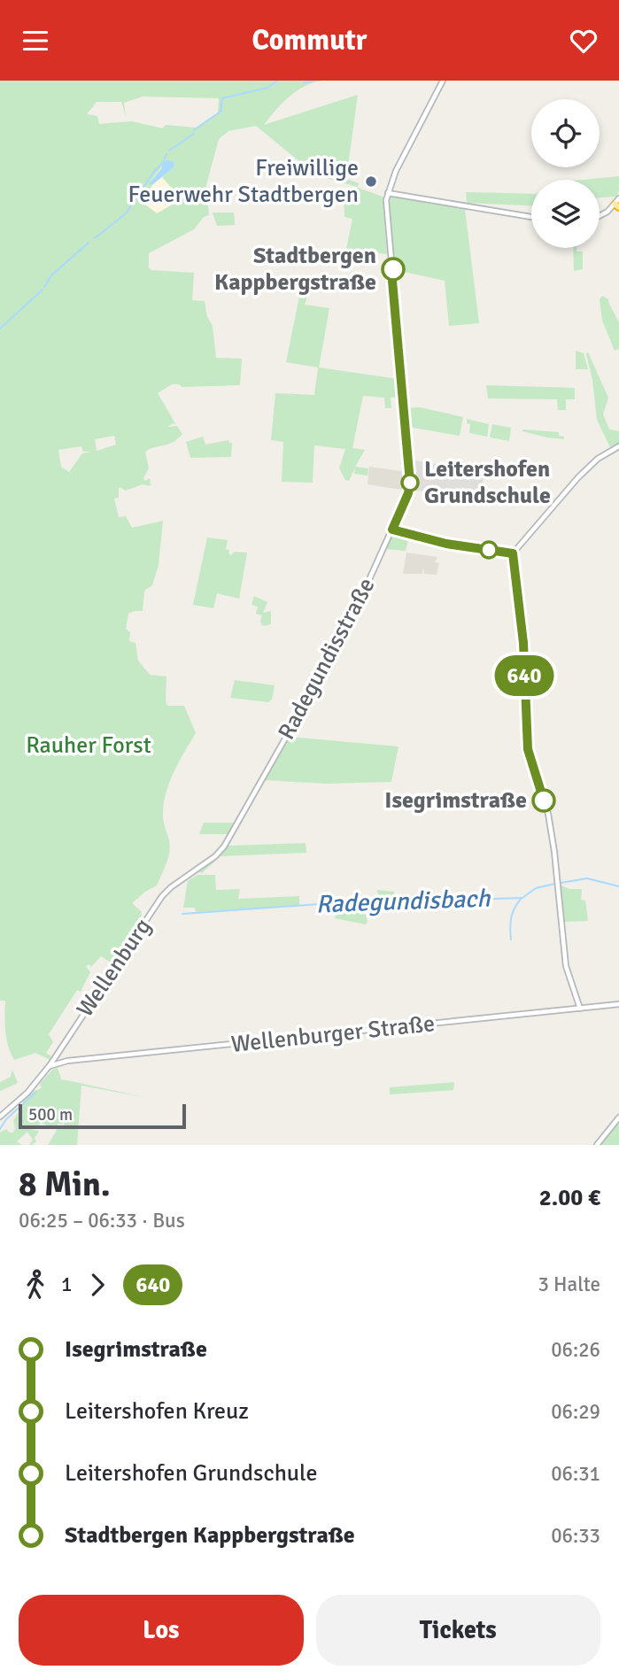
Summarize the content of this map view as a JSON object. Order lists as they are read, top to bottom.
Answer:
{
  "streets": {
    "street": ["Radegundisstraße", "Wellenburg", "Wellenburger Straße"]
  },
  "crossings": [
    ["Radegundisstraße", "Wellenburg"],
    ["Wellenburg", "Wellenburger Straße"]
  ],
  "water": ["Radegundisbach"],
  "parks": ["Rauher Forst"],
  "places": [
    "Freiwillige Feuerwehr Stadtbergen",
    "Stadtbergen Kappbergstraße",
    "Leitershofen Grundschule",
    "Isegrimstraße"
  ],
  "lines": ["bus line 640"],
  "scale_bar": "500 m",
  "page": {
    "header": "Commutr",
    "on_map": "640",
    "scale": "500 m",
    "heading": ["8 Min.", "06:25 – 06:33 · Bus", "2.00 €"],
    "legs": ["1", "640", "3 Halte"],
    "list": [
      {
        "name": "Isegrimstraße",
        "value": "06:26"
      },
      {
        "name": "Leitershofen Kreuz",
        "value": "06:29"
      },
      {
        "name": "Leitershofen Grundschule",
        "value": "06:31"
      },
      {
        "name": "Stadtbergen Kappbergstraße",
        "value": "06:33"
      }
    ],
    "buttons": ["Los", "Tickets"]
  }
}
